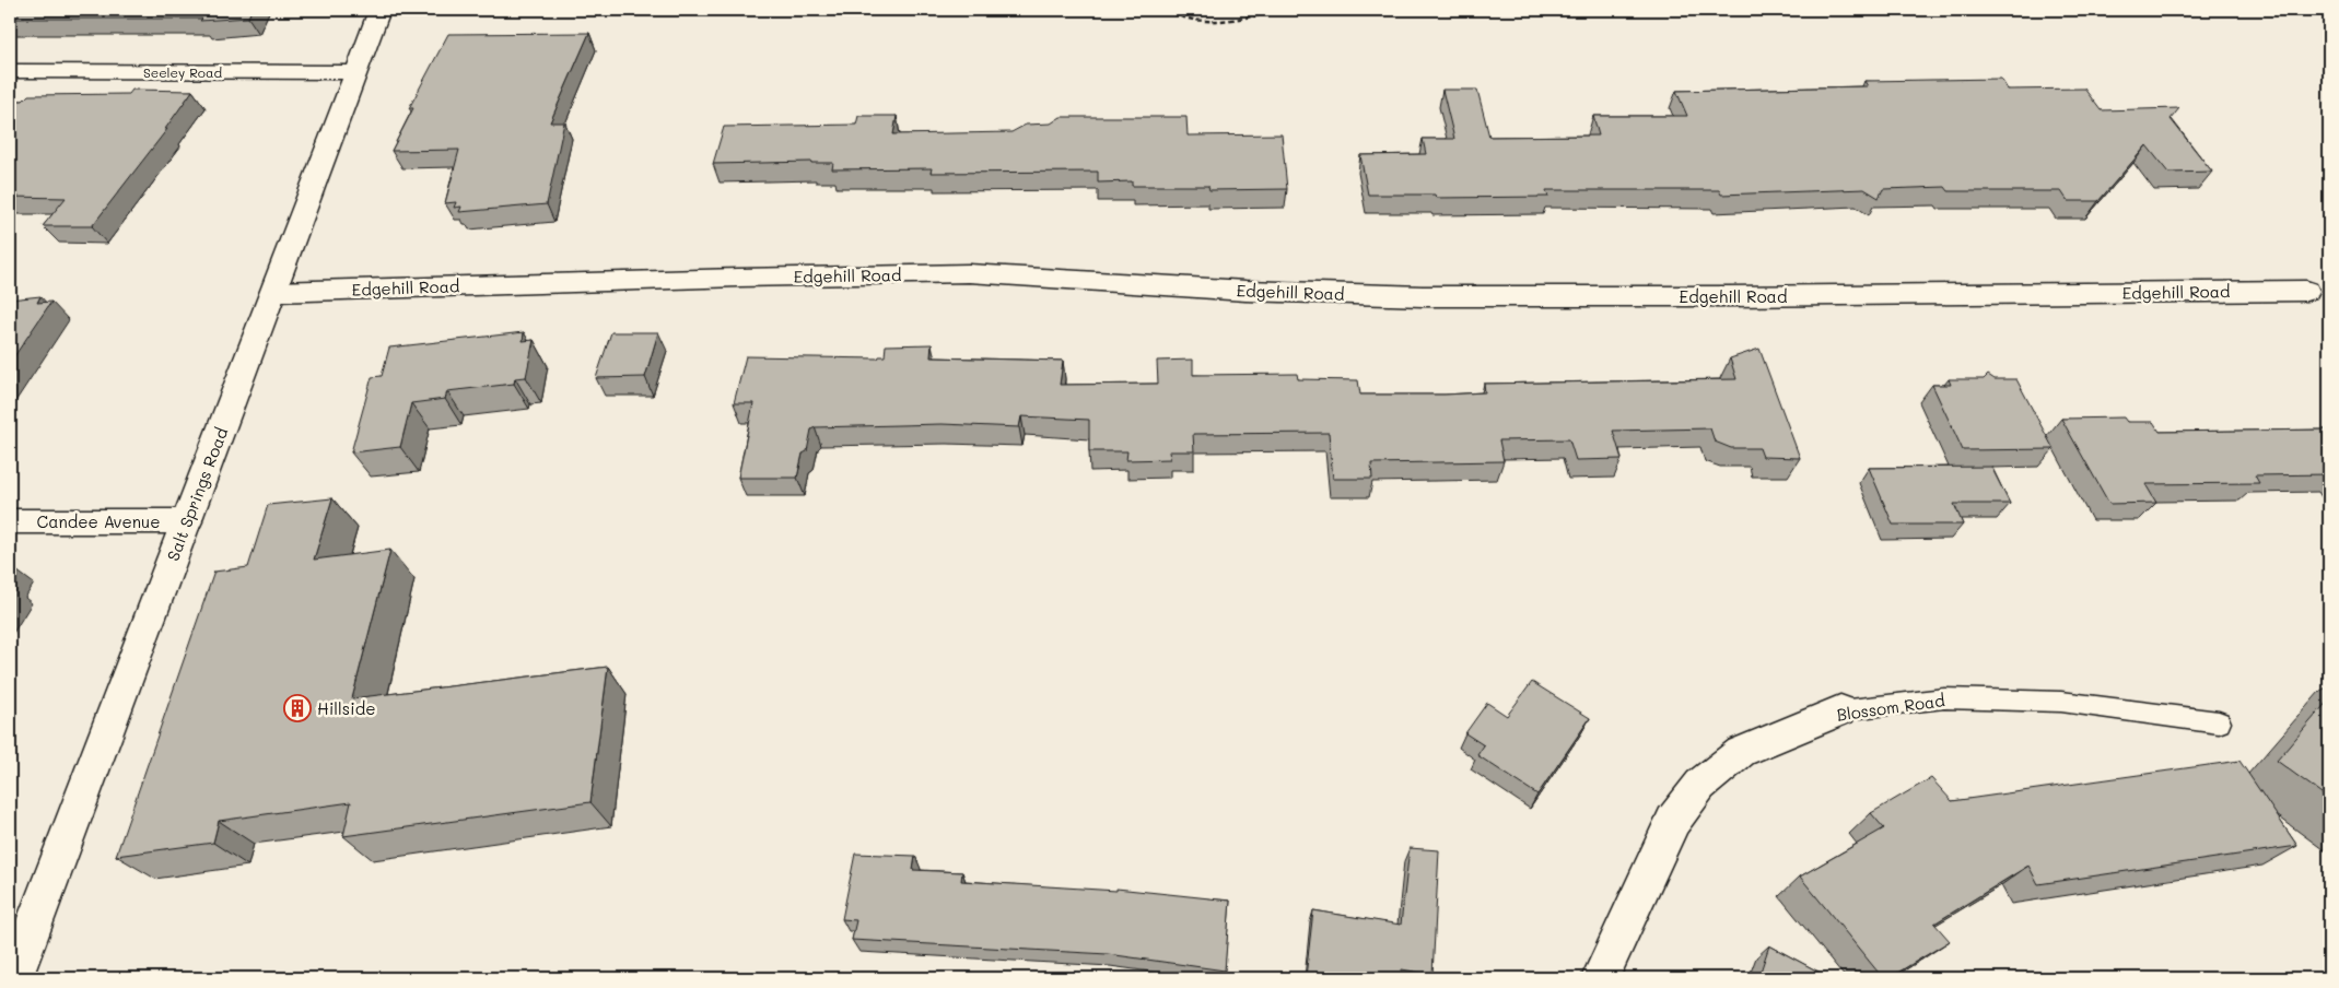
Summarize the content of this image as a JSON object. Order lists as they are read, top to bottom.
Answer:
{
  "streets": {
    "street": [
      "Seeley Road",
      "Edgehill Road",
      "Salt Springs Road",
      "Candee Avenue",
      "Blossom Road"
    ]
  },
  "crossings": [
    ["Seeley Road", "Salt Springs Road"],
    ["Edgehill Road", "Salt Springs Road"],
    ["Salt Springs Road", "Candee Avenue"]
  ],
  "places": {
    "building": ["Hillside"]
  }
}
